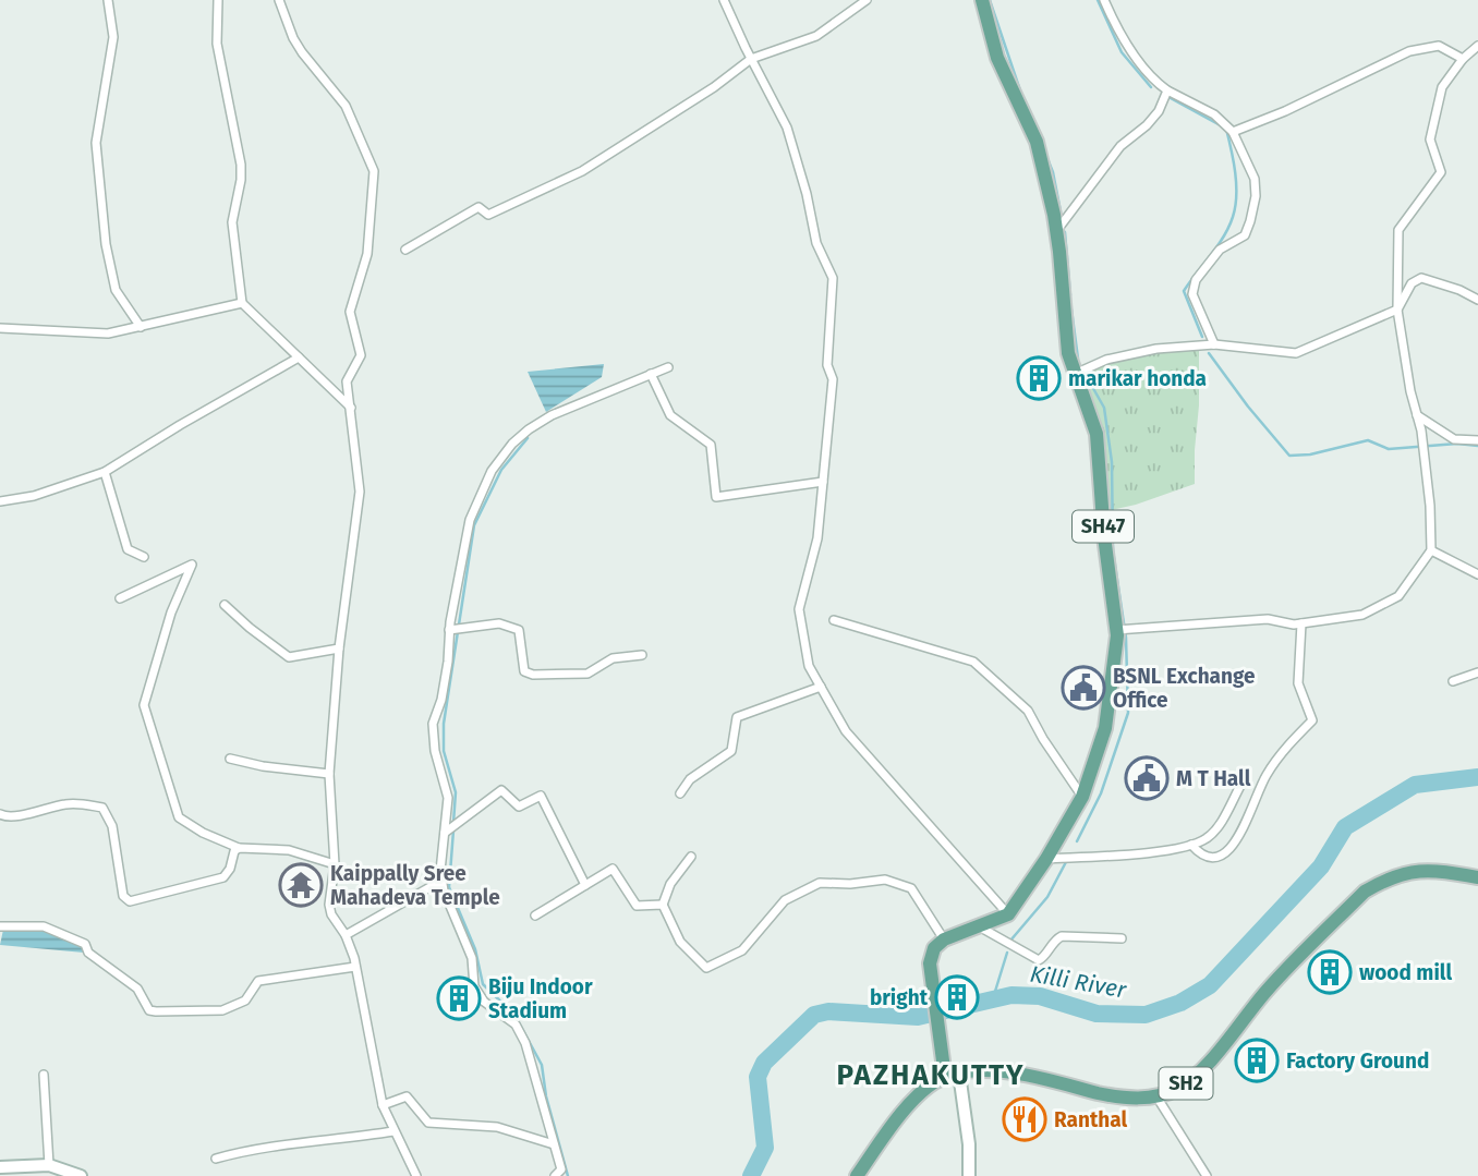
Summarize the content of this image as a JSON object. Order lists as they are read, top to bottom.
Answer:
{
  "streets": {
    "main road": ["SH47", "SH2"]
  },
  "districts": ["PAZHAKUTTY"],
  "water": ["Killi River"],
  "places": {
    "building": [
      "marikar honda",
      "wood mill",
      "bright",
      "Biju Indoor Stadium",
      "Factory Ground"
    ],
    "public building": ["BSNL Exchange Office", "M T Hall"],
    "temple": ["Kaippally Sree Mahadeva Temple"],
    "restaurant": ["Ranthal"]
  }
}
